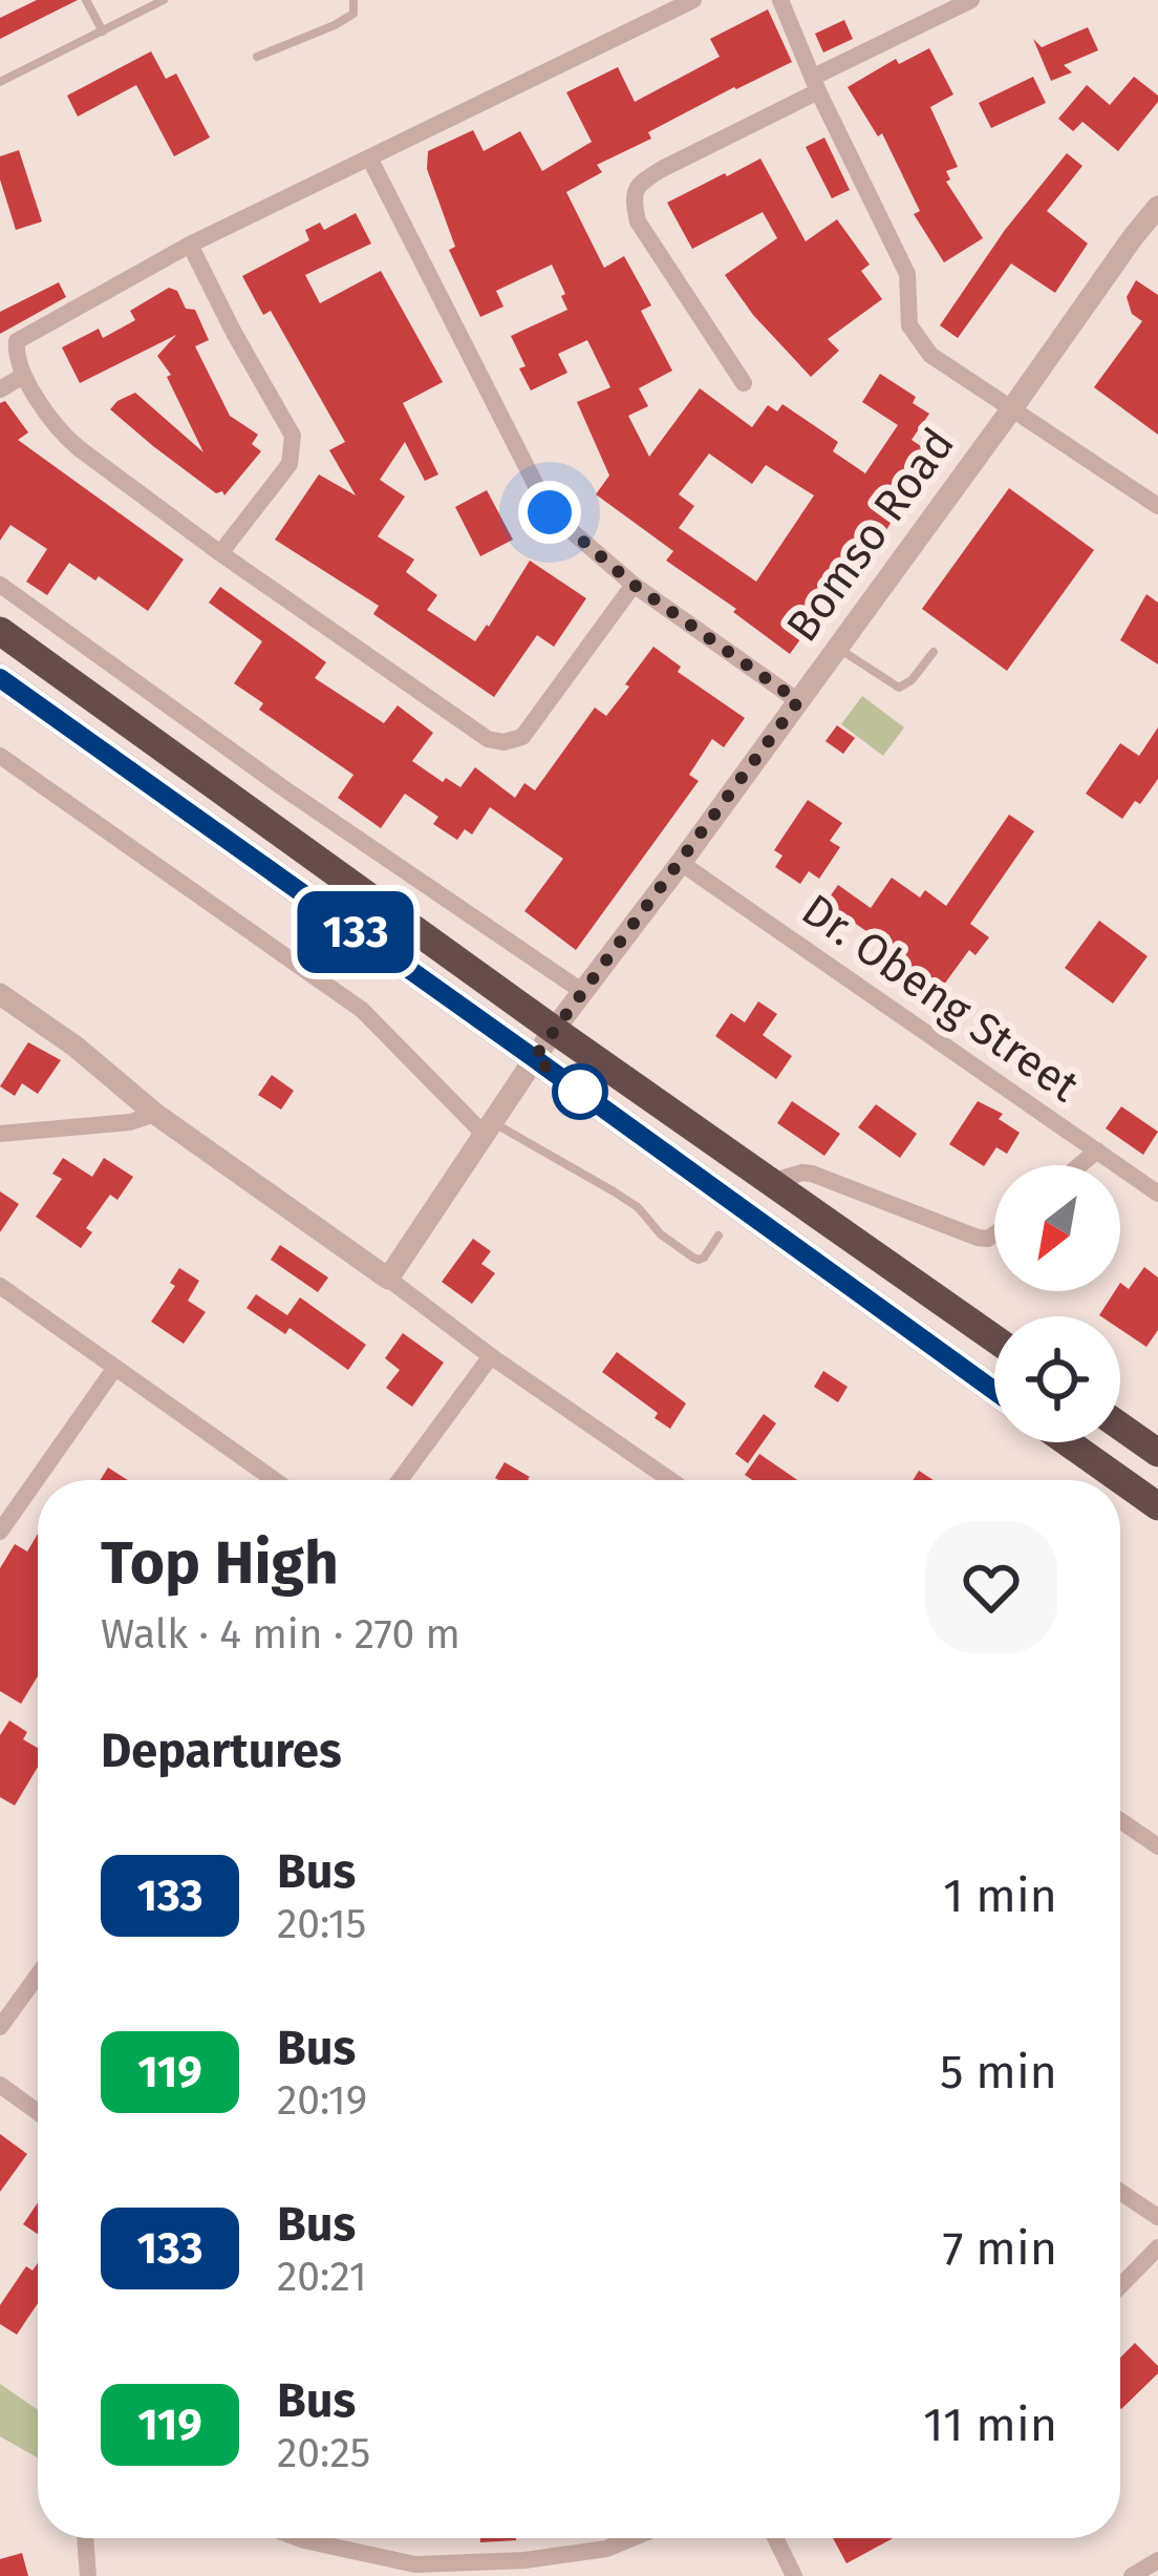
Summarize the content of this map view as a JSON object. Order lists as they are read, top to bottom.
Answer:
{
  "streets": {
    "street": ["Bomso Road", "Dr. Obeng Street"]
  },
  "crossings": [
    ["Bomso Road", "Dr. Obeng Street"]
  ],
  "lines": ["bus line 133"],
  "north": "bottom left",
  "page": {
    "on_map": "133",
    "heading": [
      ["Top High", "Walk · 4 min · 270 m"],
      "Departures"
    ],
    "list": [
      {
        "mark": "133",
        "name": "Bus",
        "note": "20:15",
        "value": "1 min"
      },
      {
        "mark": "119",
        "name": "Bus",
        "note": "20:19",
        "value": "5 min"
      },
      {
        "mark": "133",
        "name": "Bus",
        "note": "20:21",
        "value": "7 min"
      },
      {
        "mark": "119",
        "name": "Bus",
        "note": "20:25",
        "value": "11 min"
      }
    ]
  }
}
